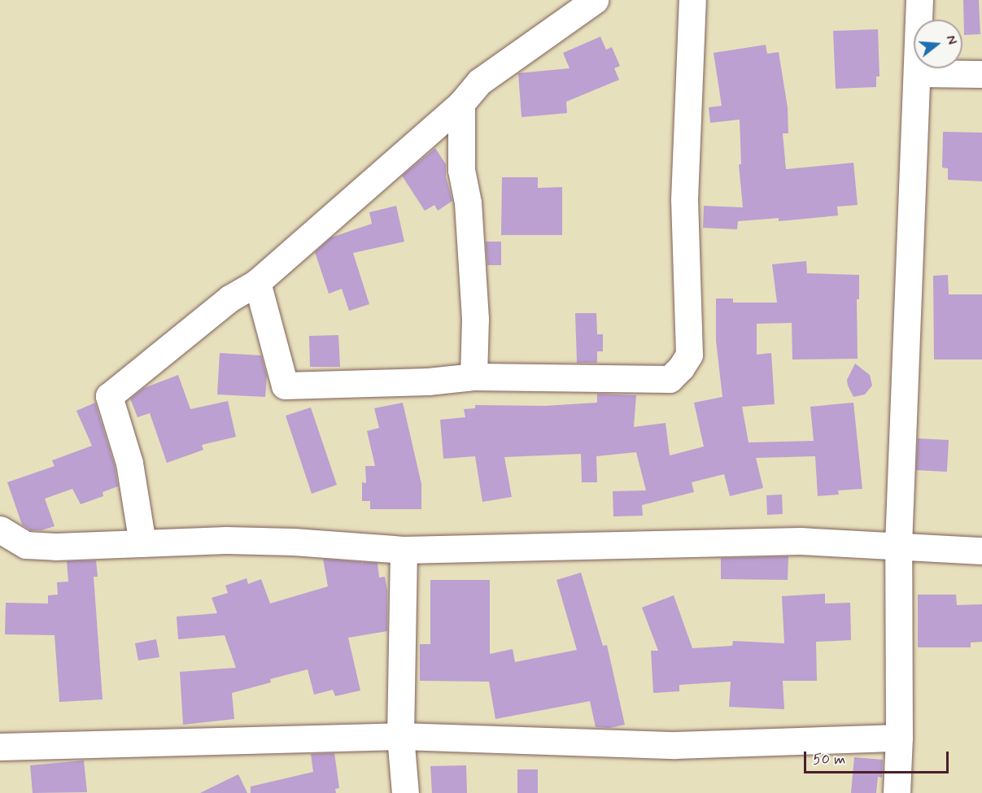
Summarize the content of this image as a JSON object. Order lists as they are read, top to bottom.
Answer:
{
  "scale_bar": "50 m",
  "north": "right"
}
